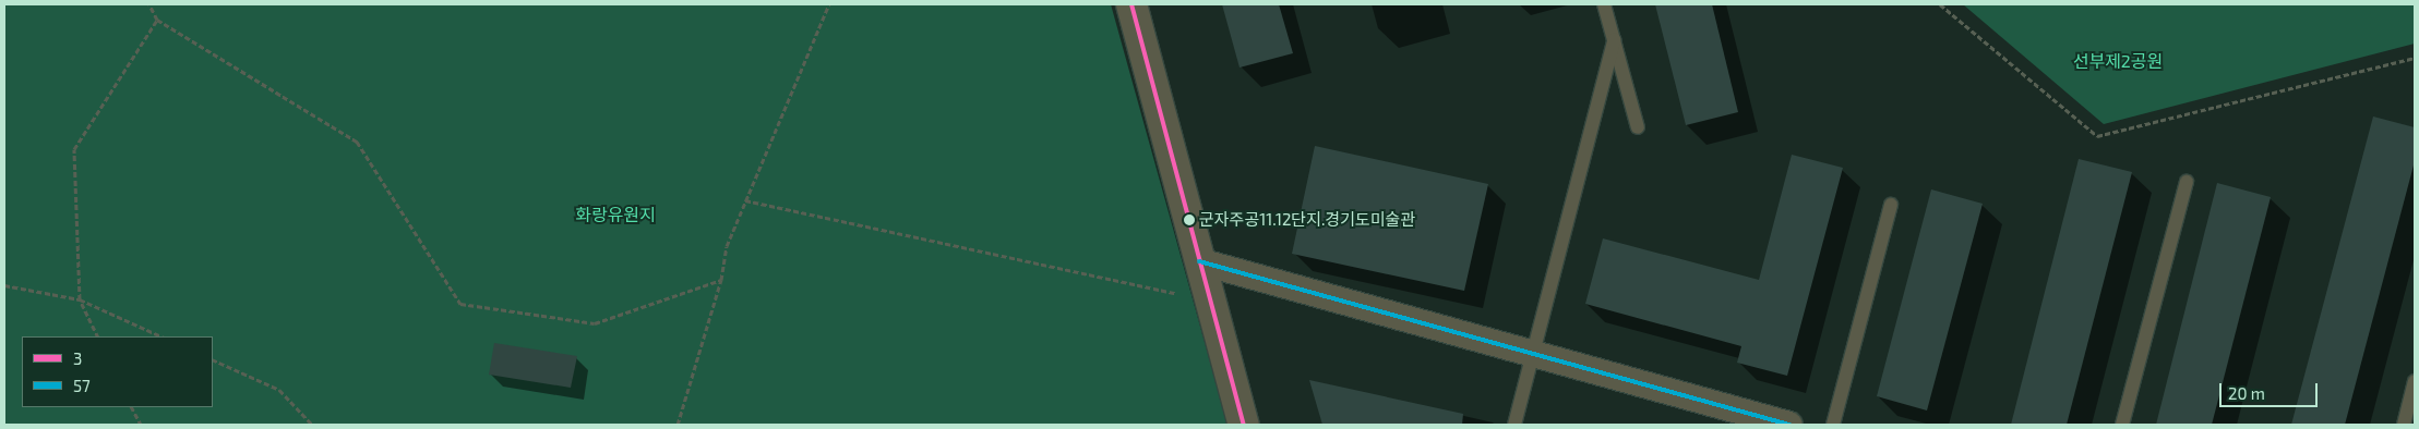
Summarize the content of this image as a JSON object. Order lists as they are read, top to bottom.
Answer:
{
  "parks": ["선부제2공원", "화랑유원지"],
  "places": ["군자주공11.12단지.경기도미술관"],
  "lines": ["transit line 3", "transit line 57"],
  "legend": ["3", "57"],
  "scale_bar": "20 m"
}
